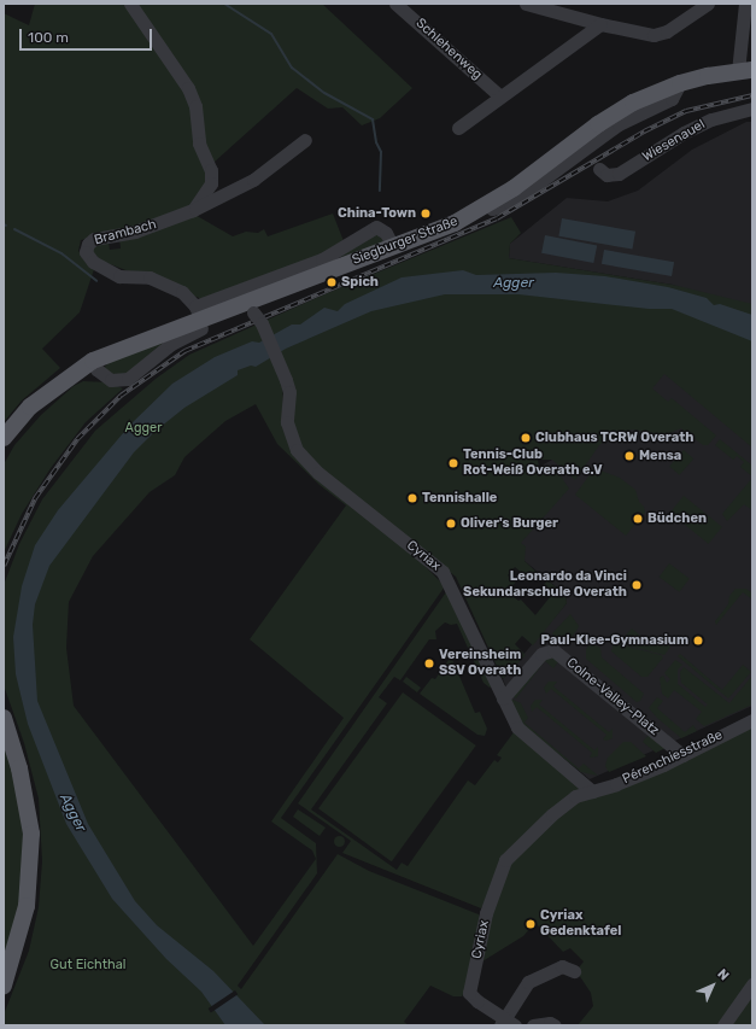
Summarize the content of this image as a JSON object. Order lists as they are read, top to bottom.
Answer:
{
  "streets": {
    "main road": ["Siegburger Straße"],
    "street": [
      "Schlehenweg",
      "Wiesenauel",
      "Brambach",
      "Cyriax",
      "Colne-Valley-Platz",
      "Pérenchiesstraße"
    ]
  },
  "crossings": [
    ["Brambach", "Siegburger Straße"],
    ["Siegburger Straße", "Cyriax"],
    ["Cyriax", "Colne-Valley-Platz"],
    ["Cyriax", "Pérenchiesstraße"],
    ["Colne-Valley-Platz", "Pérenchiesstraße"]
  ],
  "water": ["Agger"],
  "parks": ["Agger", "Gut Eichthal"],
  "places": [
    "China-Town",
    "Spich",
    "Clubhaus TCRW Overath",
    "Mensa",
    "Tennis-Club Rot-Weiß Overath e.V",
    "Tennishalle",
    "Büdchen",
    "Oliver's Burger",
    "Leonardo da Vinci Sekundarschule Overath",
    "Paul-Klee-Gymnasium",
    "Vereinsheim SSV Overath",
    "Cyriax Gedenktafel"
  ],
  "scale_bar": "100 m",
  "north": "top right"
}
